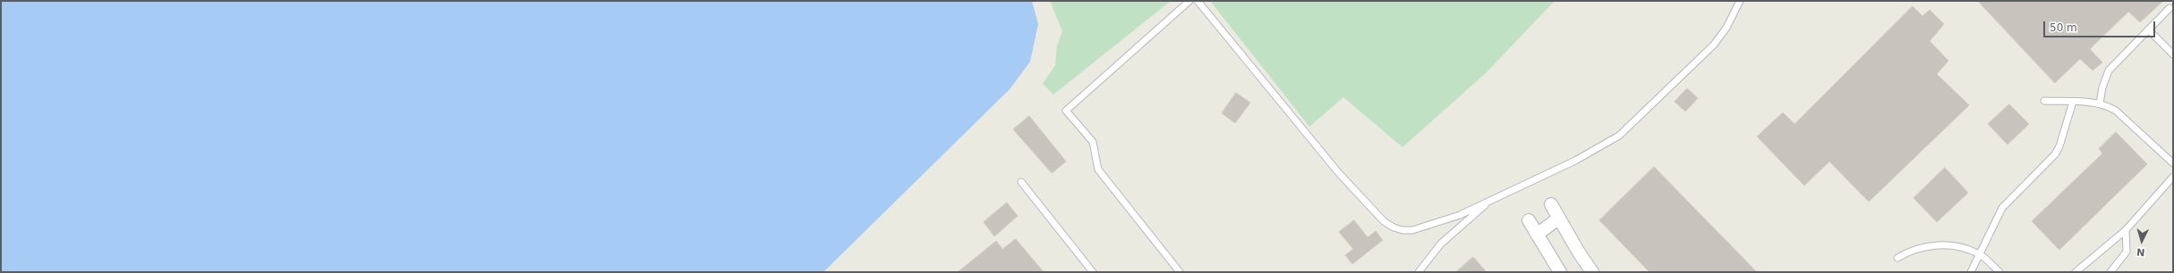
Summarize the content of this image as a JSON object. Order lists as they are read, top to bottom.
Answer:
{
  "scale_bar": "50 m",
  "north": "bottom"
}
